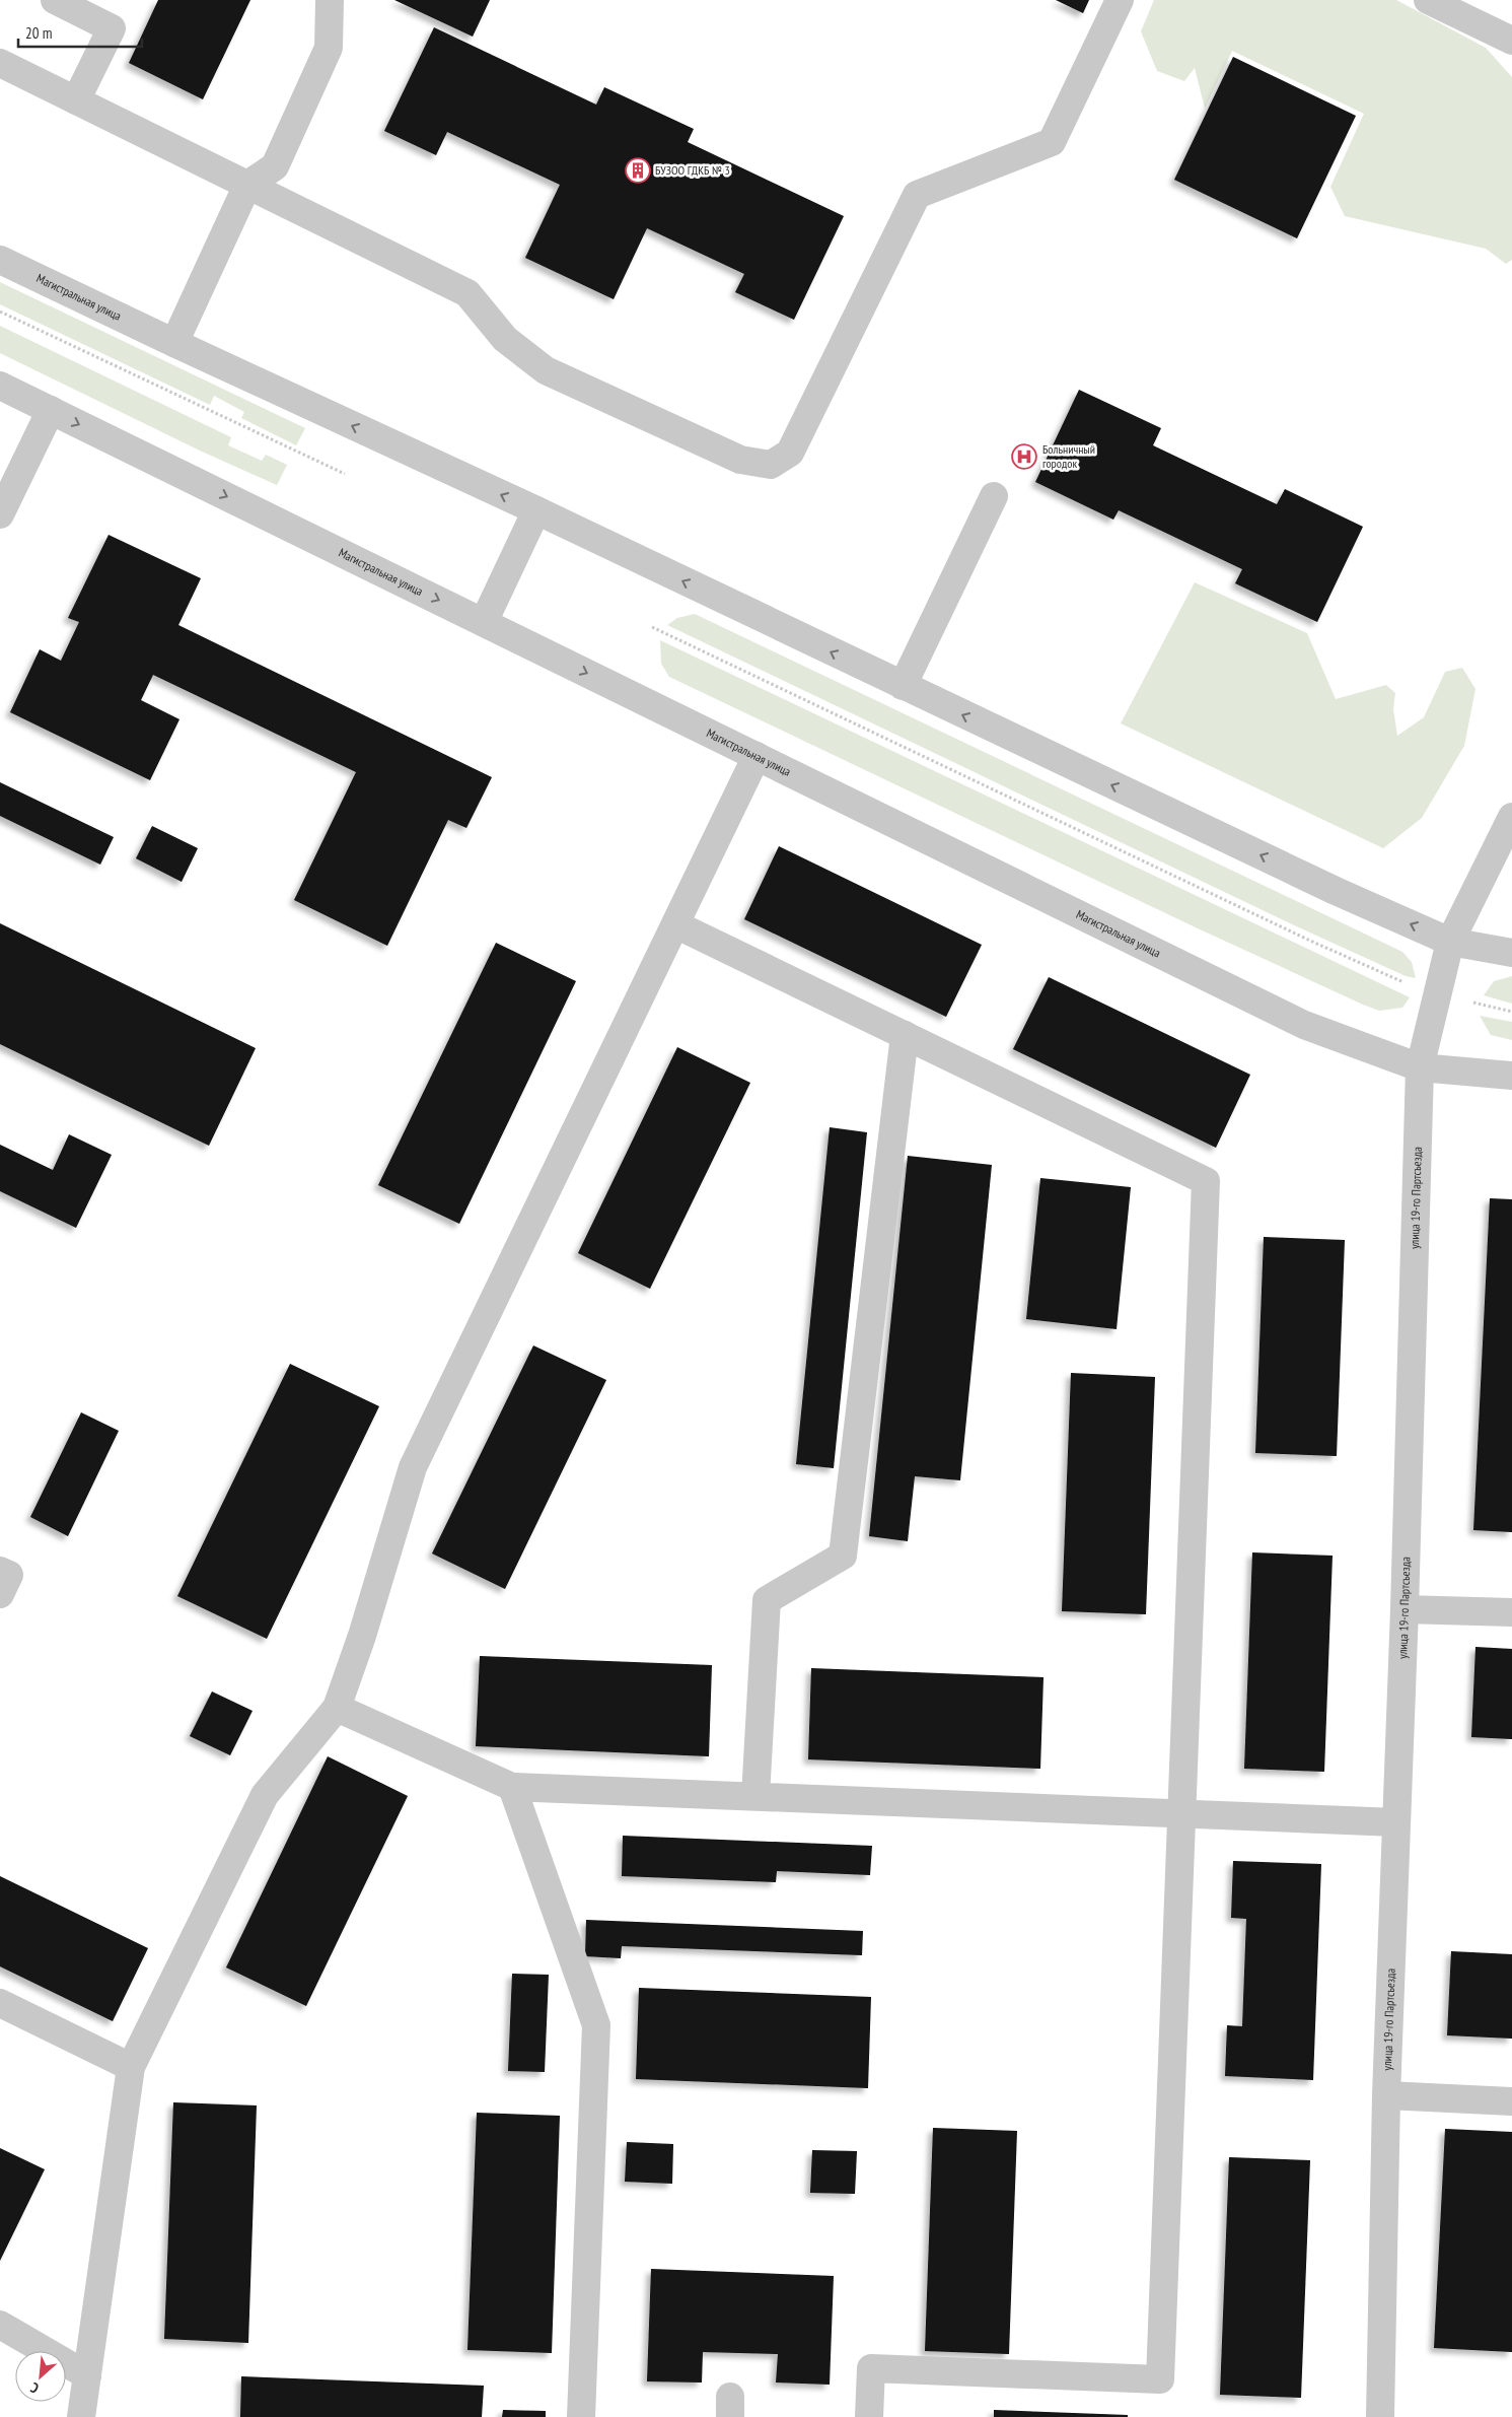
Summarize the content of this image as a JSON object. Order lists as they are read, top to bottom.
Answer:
{
  "streets": {
    "street": ["Магистральная улица", "улица 19-го Партсъезда"]
  },
  "crossings": [
    ["Магистральная улица", "улица 19-го Партсъезда"]
  ],
  "places": {
    "building": ["БУЗОО ГДКБ № 3"],
    "hospital": ["Больничный городок"]
  },
  "scale_bar": "20 m",
  "north": "bottom left"
}
